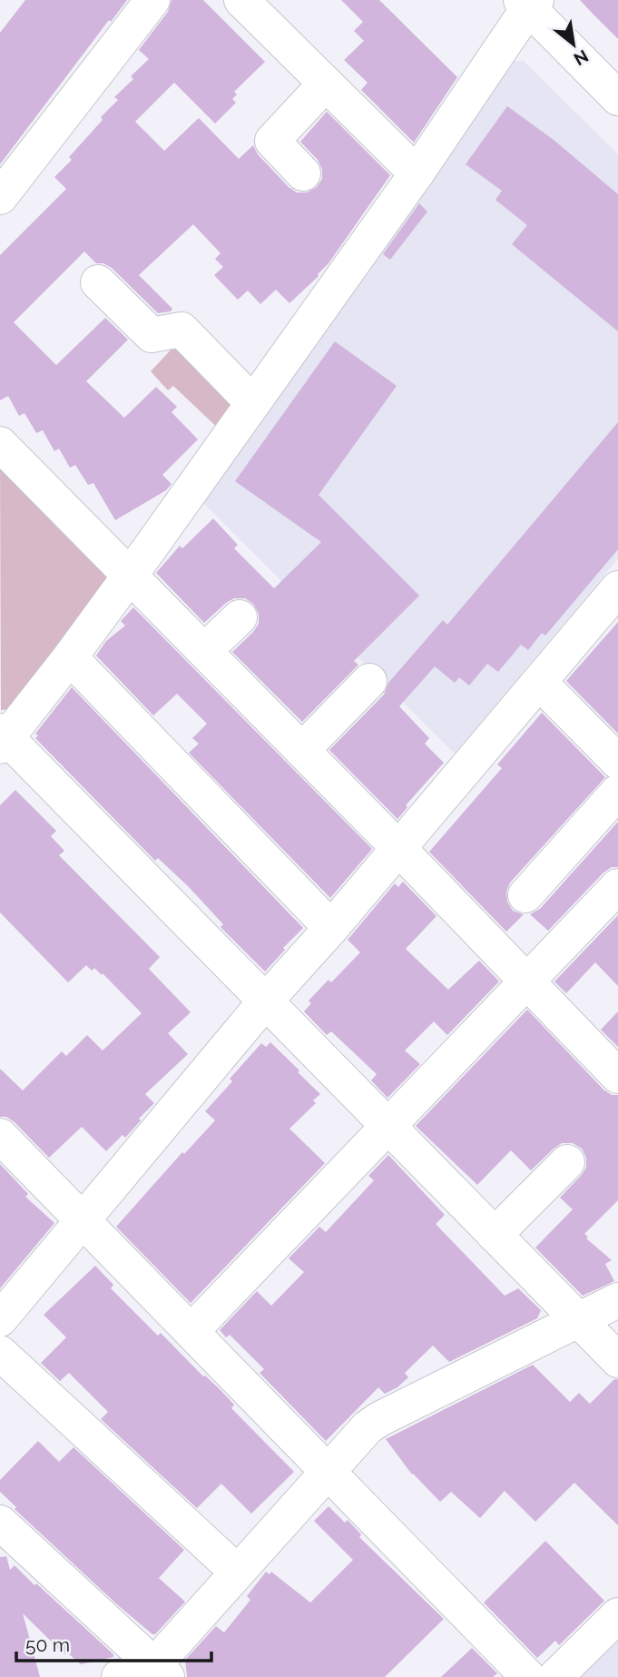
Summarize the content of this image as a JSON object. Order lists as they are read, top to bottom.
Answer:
{
  "scale_bar": "50 m",
  "north": "bottom right"
}
